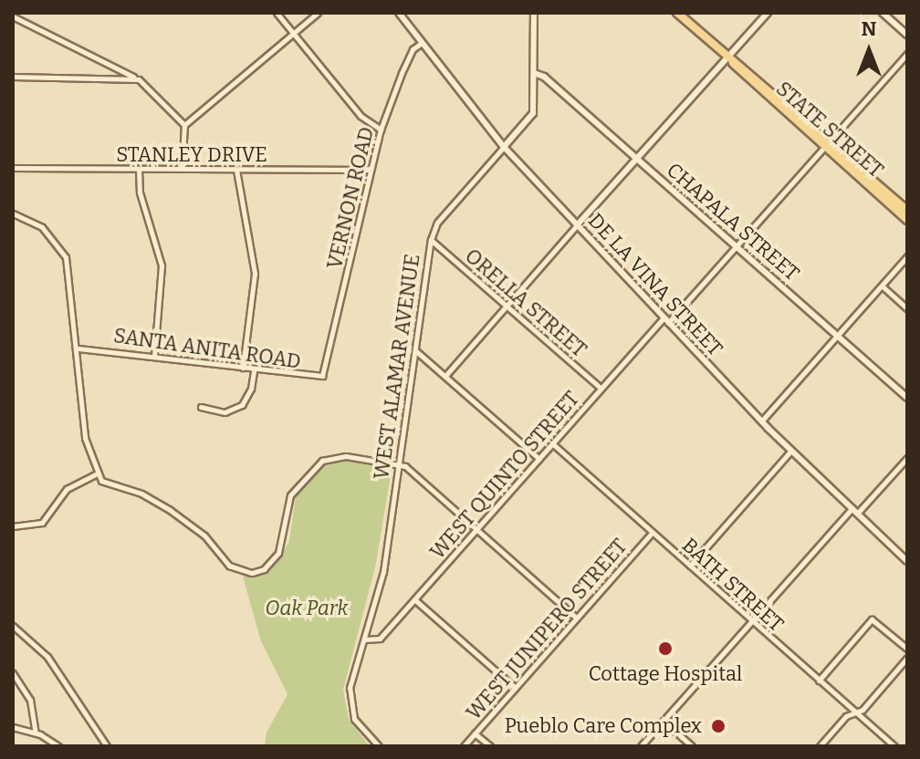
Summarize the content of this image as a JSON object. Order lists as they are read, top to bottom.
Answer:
{
  "streets": {
    "main road": ["STATE STREET"],
    "street": [
      "STANLEY DRIVE",
      "VERNON ROAD",
      "CHAPALA STREET",
      "DE LA VINA STREET",
      "ORELLA STREET",
      "SANTA ANITA ROAD",
      "WEST ALAMAR AVENUE",
      "WEST QUINTO STREET",
      "BATH STREET",
      "WEST JUNIPERO STREET"
    ]
  },
  "crossings": [
    ["STATE STREET", "WEST QUINTO STREET"],
    ["STANLEY DRIVE", "VERNON ROAD"],
    ["VERNON ROAD", "DE LA VINA STREET"],
    ["VERNON ROAD", "SANTA ANITA ROAD"],
    ["CHAPALA STREET", "WEST ALAMAR AVENUE"],
    ["CHAPALA STREET", "WEST QUINTO STREET"],
    ["DE LA VINA STREET", "WEST ALAMAR AVENUE"],
    ["DE LA VINA STREET", "WEST QUINTO STREET"],
    ["ORELLA STREET", "WEST ALAMAR AVENUE"],
    ["ORELLA STREET", "WEST QUINTO STREET"],
    ["WEST ALAMAR AVENUE", "WEST QUINTO STREET"],
    ["WEST QUINTO STREET", "BATH STREET"],
    ["BATH STREET", "WEST JUNIPERO STREET"]
  ],
  "parks": ["Oak Park"],
  "places": ["Cottage Hospital", "Pueblo Care Complex"],
  "north": "top"
}
